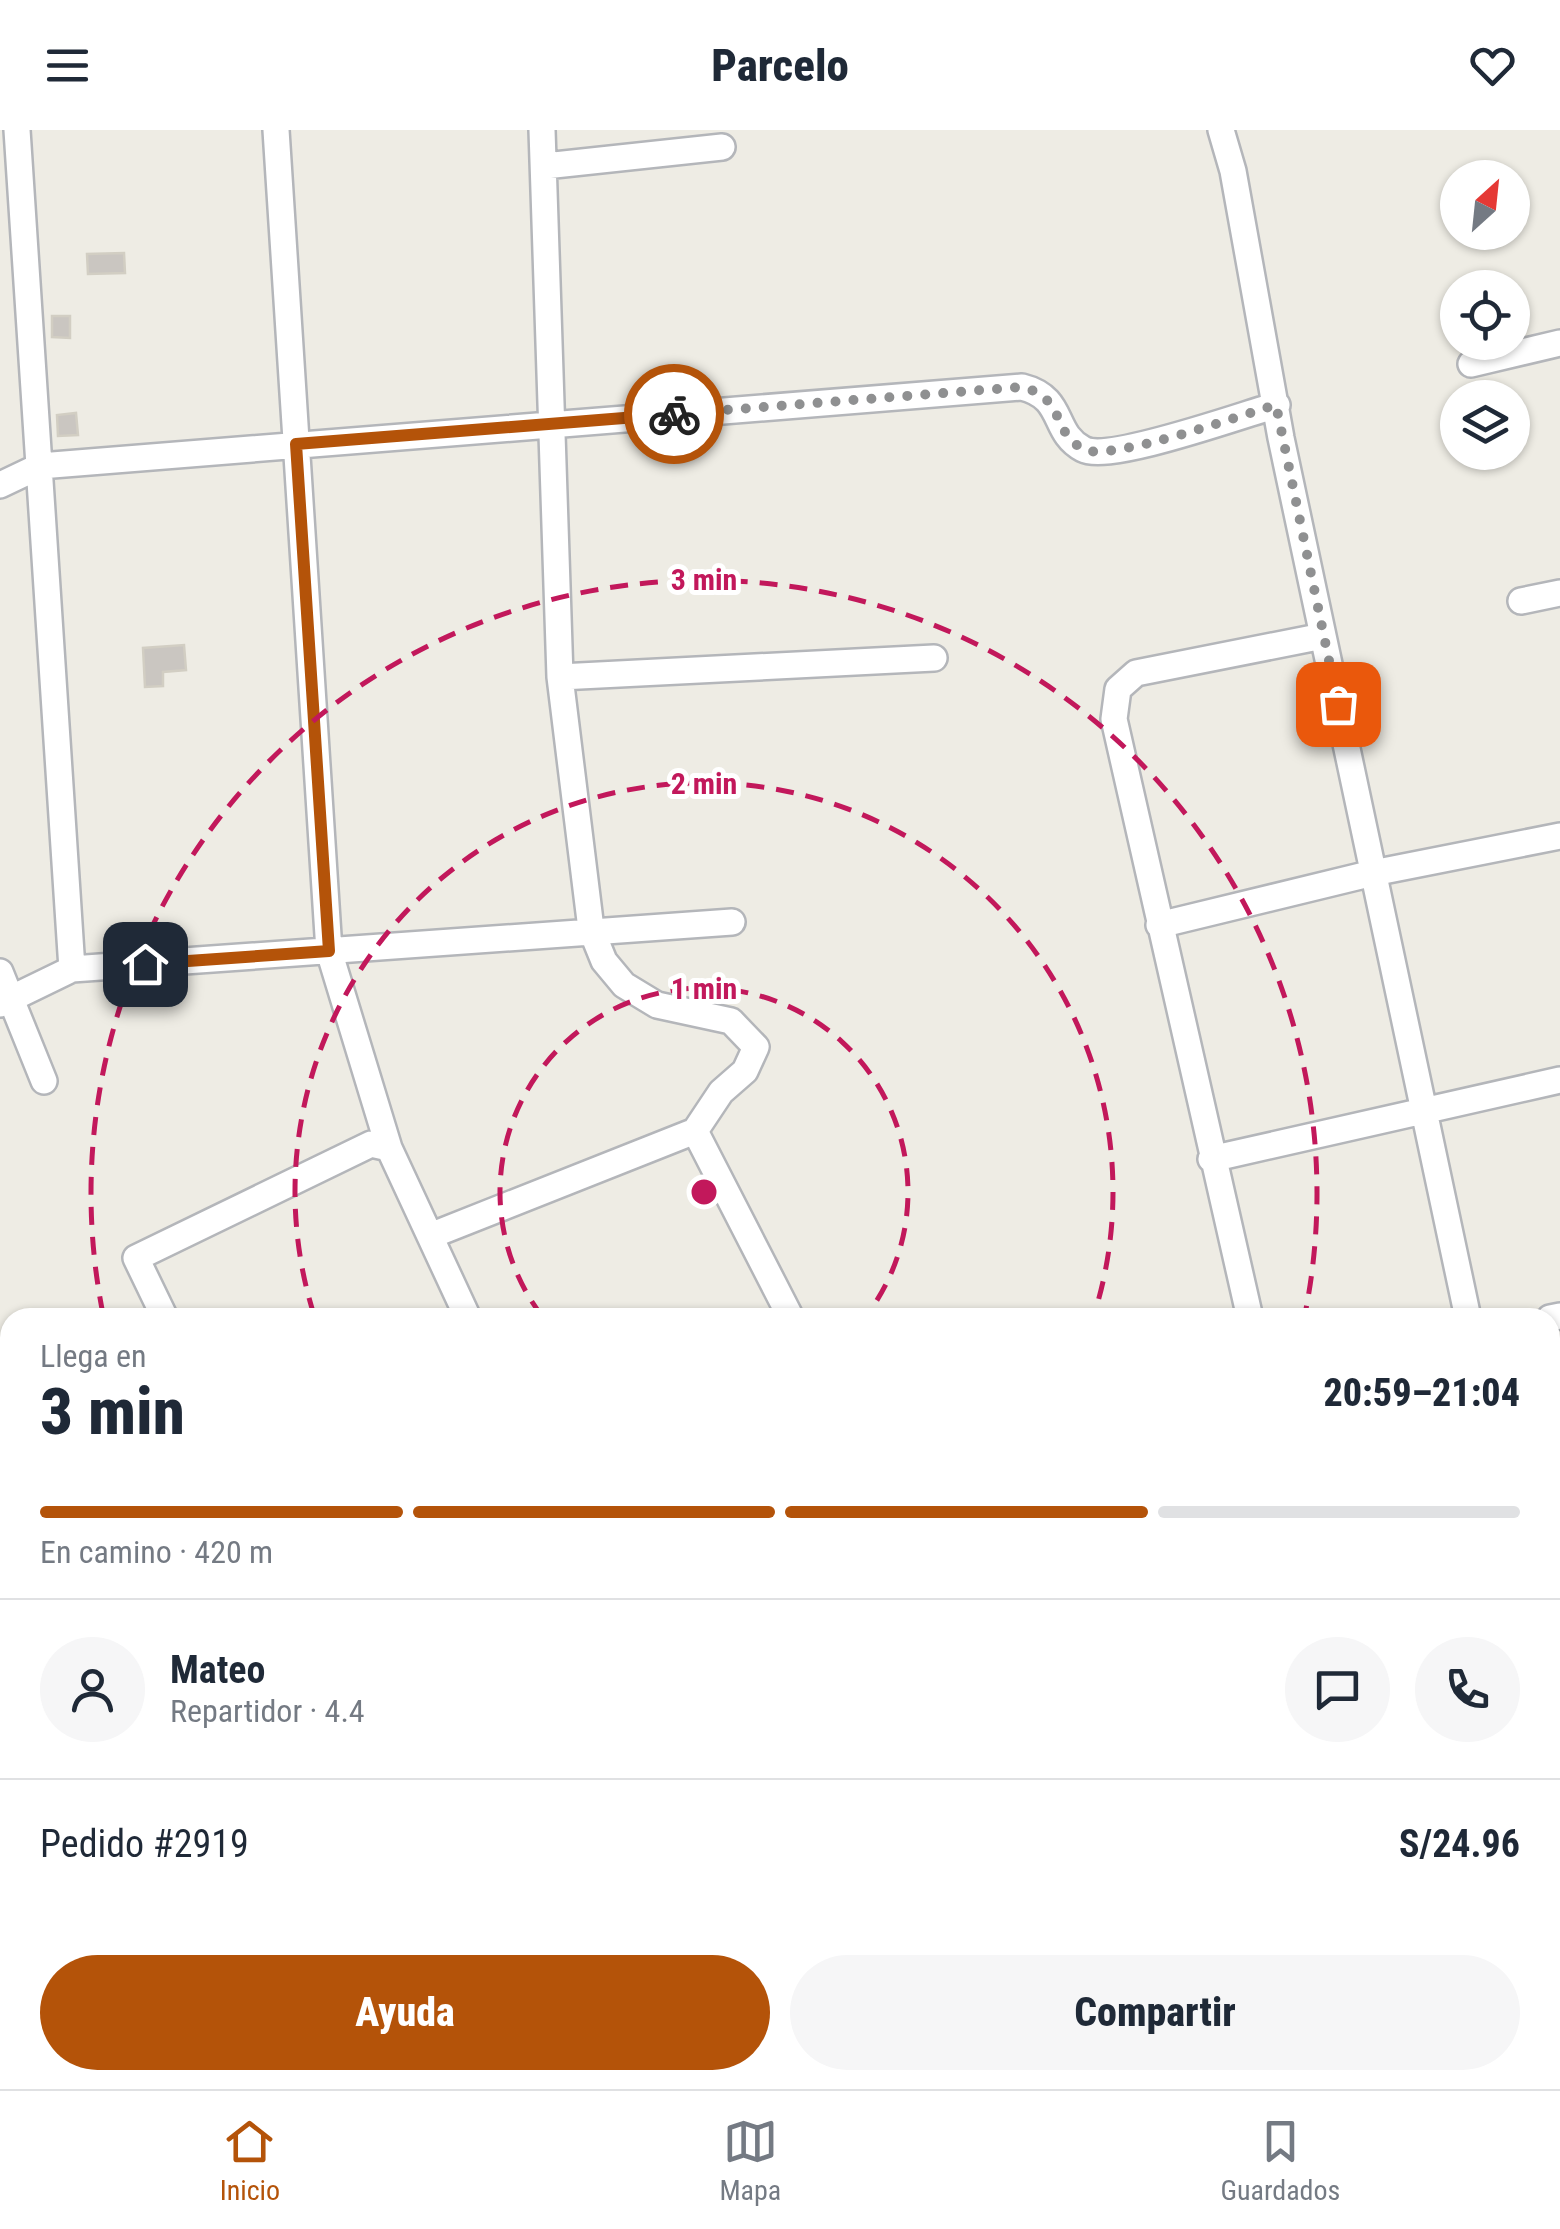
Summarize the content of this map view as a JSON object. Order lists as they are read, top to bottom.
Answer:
{
  "north": "top right",
  "page": {
    "header": "Parcelo",
    "heading": ["3 min", "Llega en", "20:59–21:04"],
    "panel": [
      "Mateo",
      "Repartidor · 4.4",
      "Pedido #2919",
      "S/24.96"
    ],
    "bar": "En camino · 420 m",
    "buttons": ["Ayuda", "Compartir"],
    "tabs": ["Inicio", "Mapa", "Guardados"]
  },
  "rings": ["3 min", "2 min", "1 min"]
}
